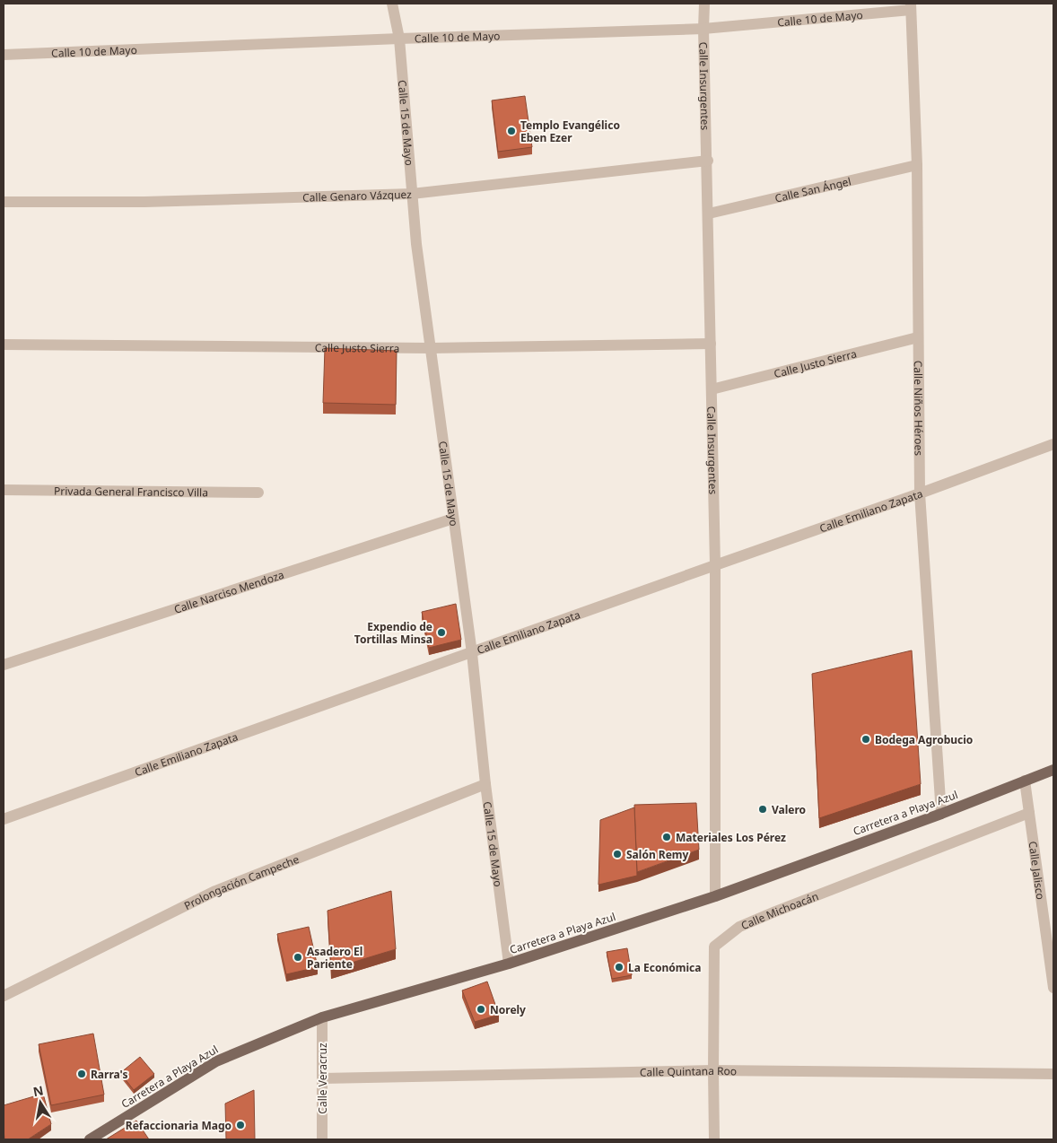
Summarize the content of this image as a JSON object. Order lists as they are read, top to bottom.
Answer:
{
  "streets": {
    "main road": ["Carretera a Playa Azul"],
    "street": [
      "Calle 10 de Mayo",
      "Calle Insurgentes",
      "Calle 15 de Mayo",
      "Calle San Ángel",
      "Calle Genaro Vázquez",
      "Calle Justo Sierra",
      "Calle Niños Héroes",
      "Privada General Francisco Villa",
      "Calle Emiliano Zapata",
      "Calle Narciso Mendoza",
      "Calle Jalisco",
      "Prolongación Campeche",
      "Calle Michoacán",
      "Calle Quintana Roo",
      "Calle Veracruz"
    ]
  },
  "crossings": [
    ["Calle 10 de Mayo", "Calle Insurgentes"],
    ["Calle 10 de Mayo", "Calle 15 de Mayo"],
    ["Calle 10 de Mayo", "Calle Niños Héroes"],
    ["Calle Insurgentes", "Calle San Ángel"],
    ["Calle Insurgentes", "Calle Genaro Vázquez"],
    ["Calle Insurgentes", "Calle Justo Sierra"],
    ["Calle Insurgentes", "Calle Emiliano Zapata"],
    ["Calle Insurgentes", "Carretera a Playa Azul"],
    ["Calle 15 de Mayo", "Calle Genaro Vázquez"],
    ["Calle 15 de Mayo", "Calle Justo Sierra"],
    ["Calle 15 de Mayo", "Calle Emiliano Zapata"],
    ["Calle 15 de Mayo", "Calle Narciso Mendoza"],
    ["Calle 15 de Mayo", "Carretera a Playa Azul"],
    ["Calle 15 de Mayo", "Prolongación Campeche"],
    ["Calle San Ángel", "Calle Niños Héroes"],
    ["Calle Justo Sierra", "Calle Niños Héroes"],
    ["Calle Niños Héroes", "Calle Emiliano Zapata"],
    ["Calle Niños Héroes", "Carretera a Playa Azul"],
    ["Carretera a Playa Azul", "Calle Jalisco"],
    ["Carretera a Playa Azul", "Calle Veracruz"],
    ["Calle Jalisco", "Calle Michoacán"],
    ["Calle Michoacán", "Calle Quintana Roo"],
    ["Calle Quintana Roo", "Calle Veracruz"]
  ],
  "places": [
    "Templo Evangélico Eben Ezer",
    "Expendio de Tortillas Minsa",
    "Bodega Agrobucio",
    "Valero",
    "Materiales Los Pérez",
    "Salón Remy",
    "Asadero El Pariente",
    "La Económica",
    "Norely",
    "Rarra's",
    "Refaccionaria Mago"
  ],
  "north": "top"
}
